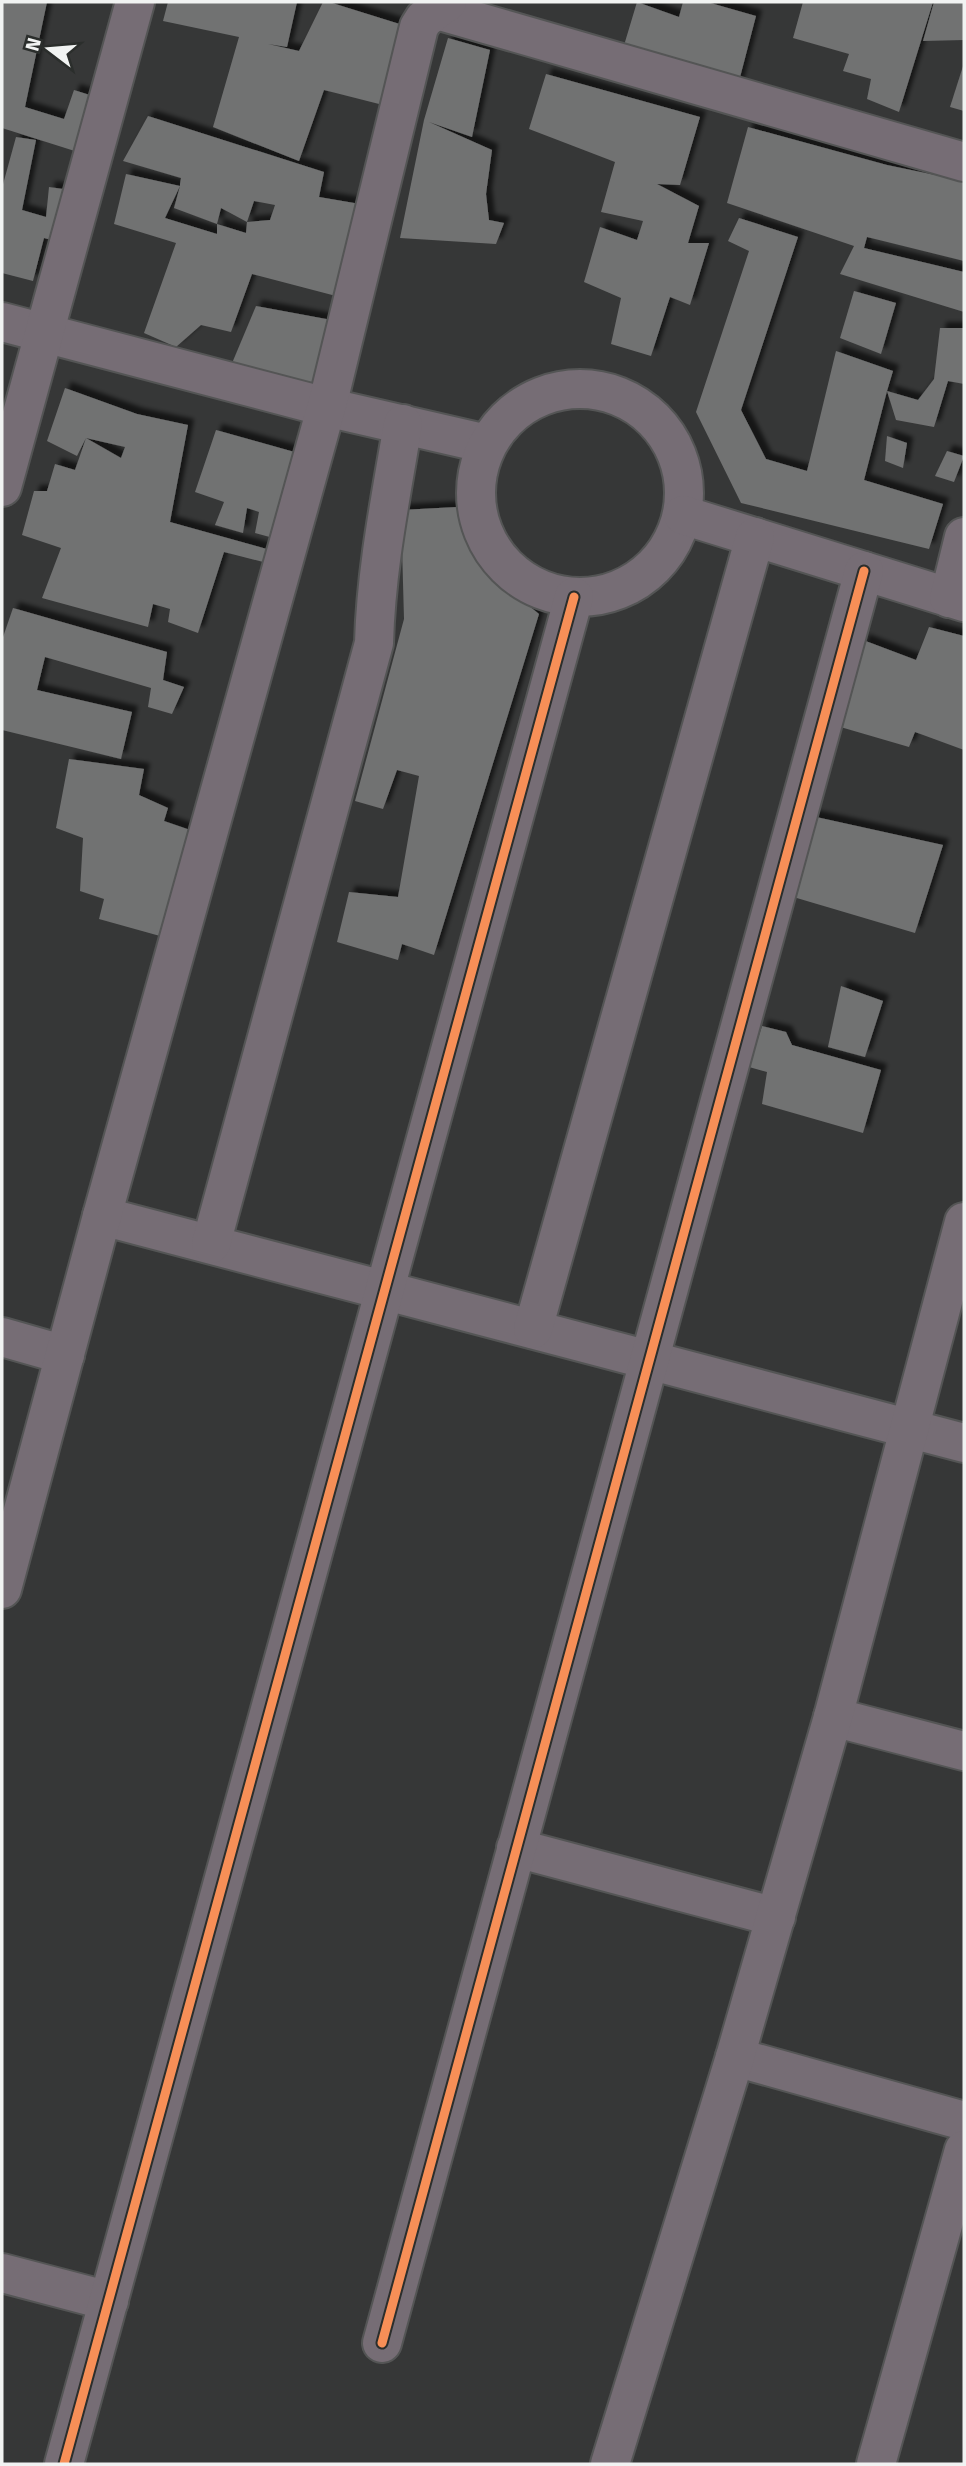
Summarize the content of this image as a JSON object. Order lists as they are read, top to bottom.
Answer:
{
  "north": "left"
}
